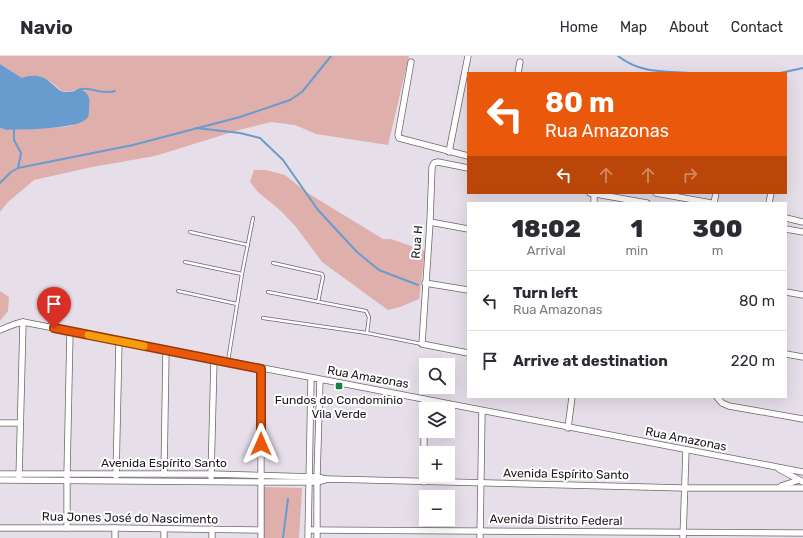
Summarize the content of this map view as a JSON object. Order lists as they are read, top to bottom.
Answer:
{
  "streets": {
    "street": [
      "Rua H",
      "Rua Amazonas",
      "Avenida Espírito Santo",
      "Rua Jones José do Nascimento",
      "Avenida Distrito Federal"
    ]
  },
  "places": {
    "transit": ["Fundos do Condominio Vila Verde"]
  },
  "page": {
    "header": "Navio",
    "nav": [
      "Home",
      "Map",
      "About",
      "Contact"
    ],
    "turn": ["80 m", "Rua Amazonas"],
    "eta": [
      "18:02",
      "Arrival",
      "1",
      "min",
      "300",
      "m"
    ],
    "list": [
      {
        "name": "Turn left",
        "note": "Rua Amazonas",
        "value": "80 m"
      },
      {
        "name": "Arrive at destination",
        "value": "220 m"
      }
    ],
    "map_buttons": ["+", "−"]
  }
}
